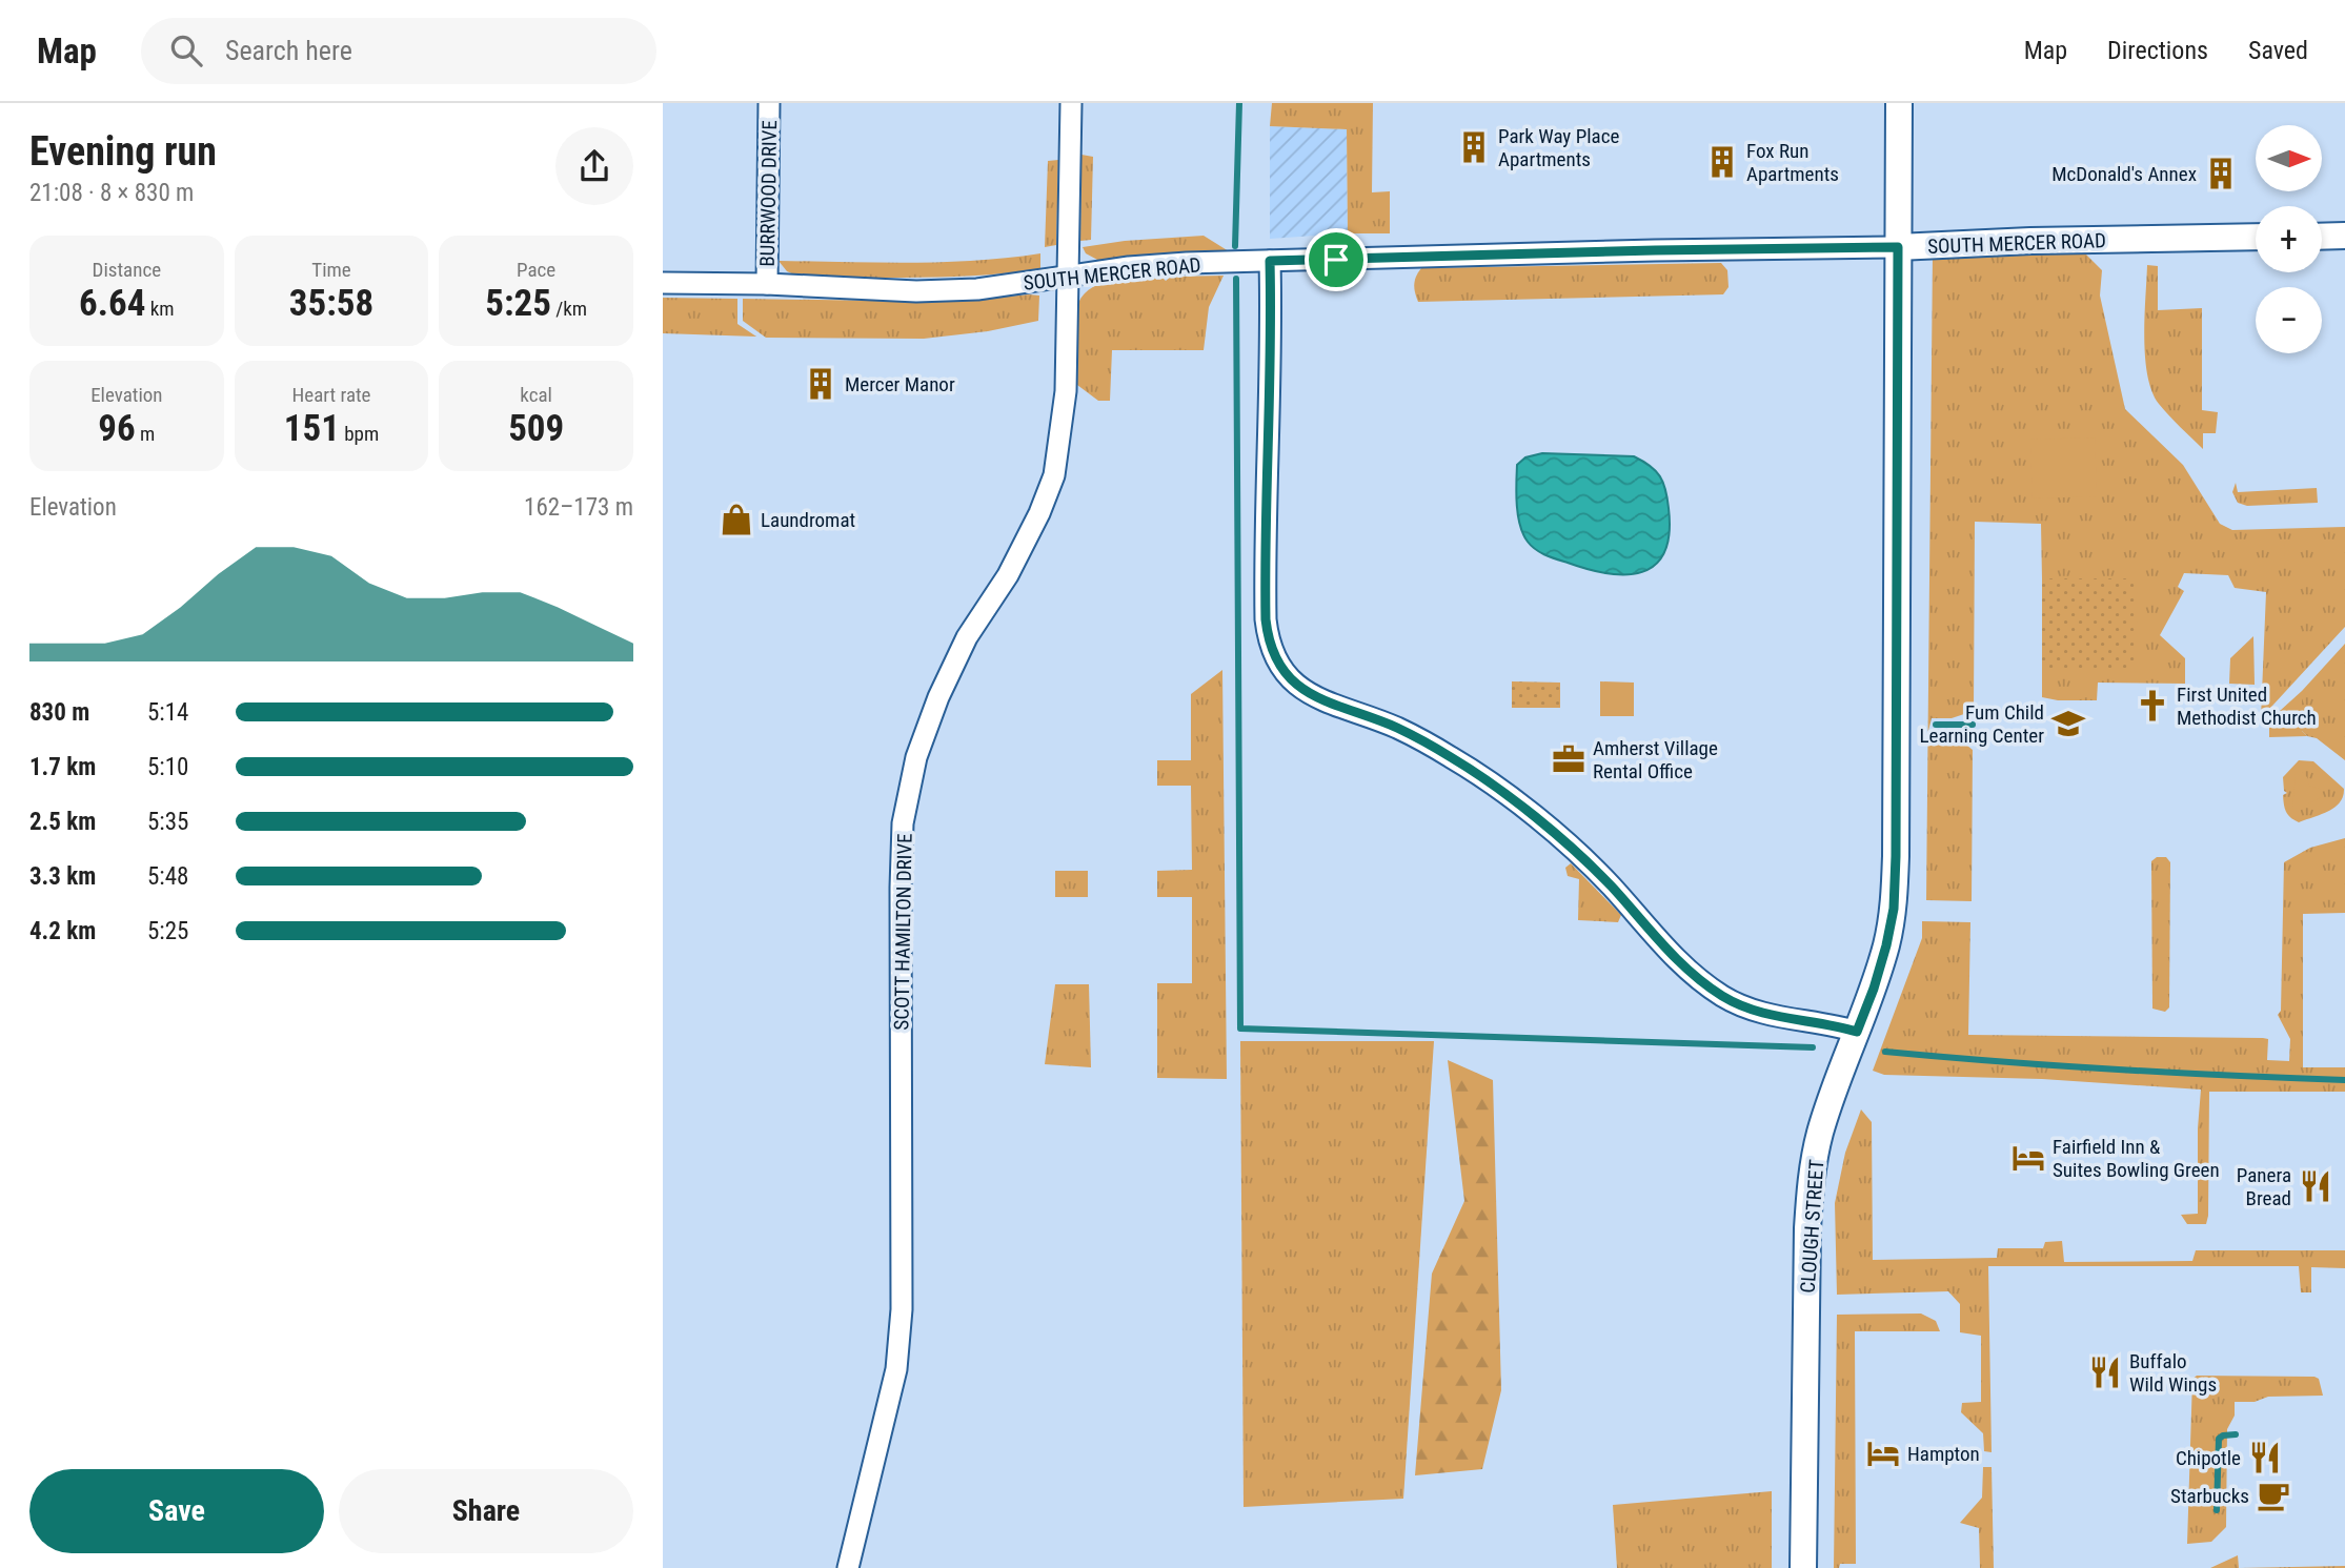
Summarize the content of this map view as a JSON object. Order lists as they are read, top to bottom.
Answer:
{
  "streets": {
    "street": [
      "BURRWOOD DRIVE",
      "SOUTH MERCER ROAD",
      "SCOTT HAMILTON DRIVE",
      "CLOUGH STREET"
    ]
  },
  "crossings": [
    ["BURRWOOD DRIVE", "SOUTH MERCER ROAD"],
    ["SOUTH MERCER ROAD", "SCOTT HAMILTON DRIVE"],
    ["SOUTH MERCER ROAD", "CLOUGH STREET"]
  ],
  "places": {
    "building": [
      "Park Way Place Apartments",
      "Fox Run Apartments",
      "McDonald's Annex",
      "Mercer Manor"
    ],
    "shop": ["Laundromat"],
    "church": ["First United Methodist Church"],
    "school or university": ["Fum Child Learning Center"],
    "office": ["Amherst Village Rental Office"],
    "hotel": ["Fairfield Inn & Suites Bowling Green", "Hampton"],
    "restaurant": ["Panera Bread", "Buffalo Wild Wings", "Chipotle"],
    "cafe": ["Starbucks"]
  },
  "north": "right",
  "page": {
    "header": "Map",
    "search": "Search here",
    "nav": ["Map", "Directions", "Saved"],
    "heading": ["Evening run", "21:08 · 8 × 830 m"],
    "map_buttons": ["+", "−"],
    "stats": [
      ["Distance", "6.64 km"],
      ["Time", "35:58"],
      ["Pace", "5:25 /km"],
      ["Elevation", "96 m"],
      ["Heart rate", "151 bpm"],
      ["kcal", "509"]
    ],
    "chart": ["Elevation", "162–173 m"],
    "list": [
      {
        "name": "830 m",
        "note": "5:14"
      },
      {
        "name": "1.7 km",
        "note": "5:10"
      },
      {
        "name": "2.5 km",
        "note": "5:35"
      },
      {
        "name": "3.3 km",
        "note": "5:48"
      },
      {
        "name": "4.2 km",
        "note": "5:25"
      }
    ],
    "buttons": ["Save", "Share"]
  }
}
